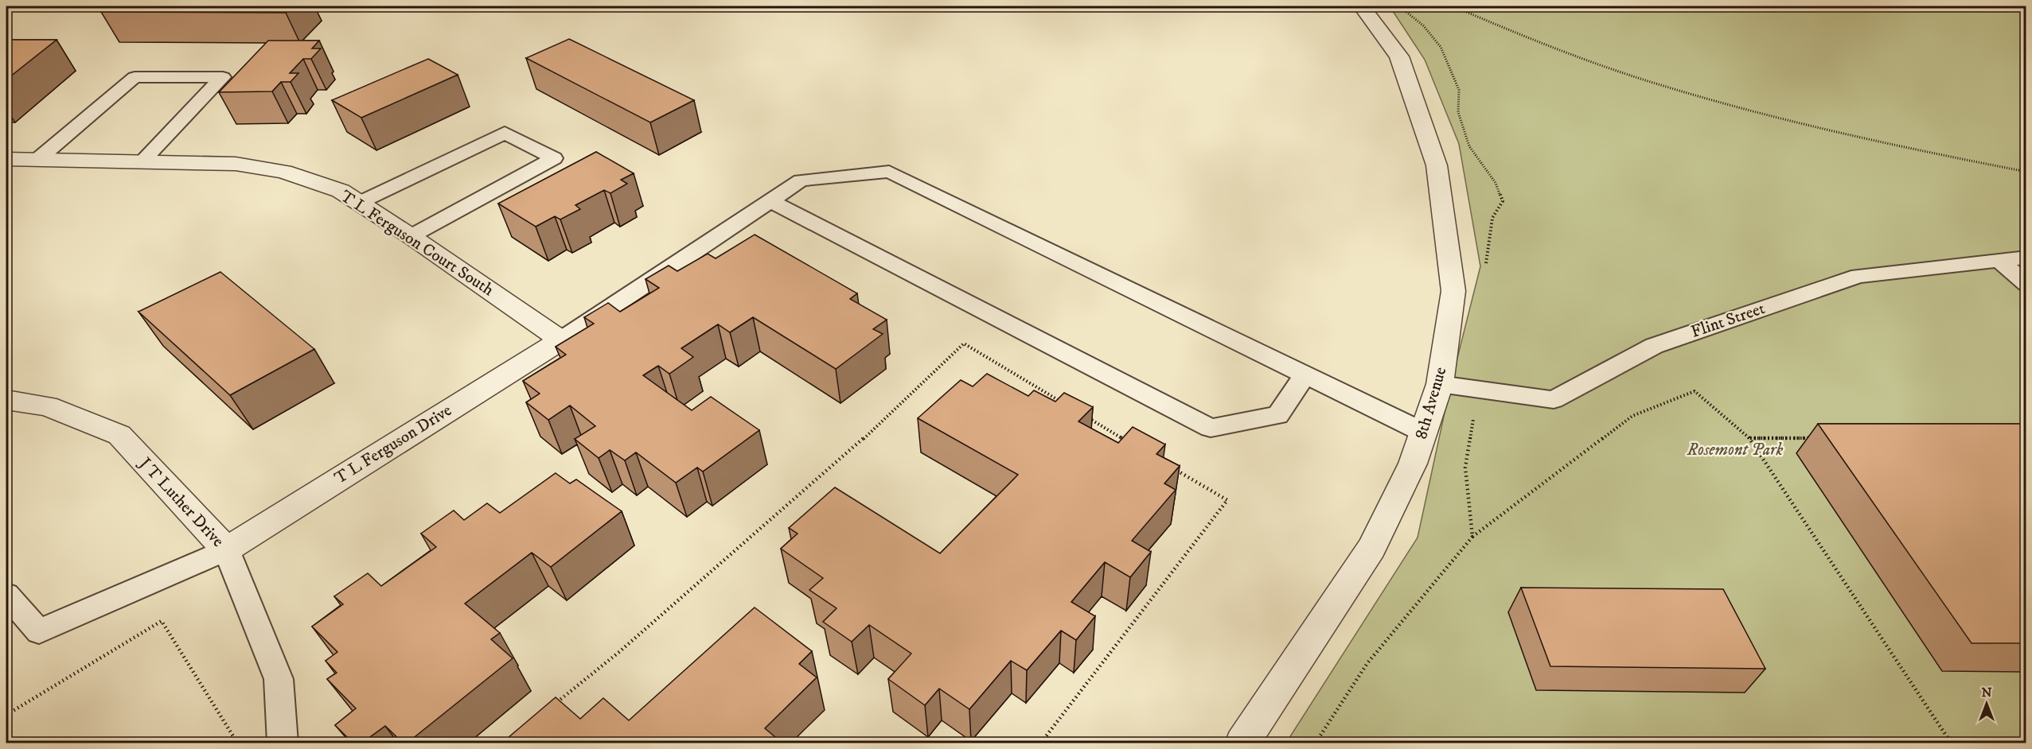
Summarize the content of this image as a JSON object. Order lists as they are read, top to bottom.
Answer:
{
  "streets": {
    "street": [
      "T L Ferguson Court South",
      "8th Avenue",
      "T L Ferguson Drive",
      "J T Luther Drive"
    ],
    "lane": ["Flint Street"]
  },
  "crossings": [
    ["T L Ferguson Court South", "T L Ferguson Drive"],
    ["Flint Street", "8th Avenue"],
    ["T L Ferguson Drive", "J T Luther Drive"]
  ],
  "parks": ["Rosemont Park"],
  "north": "top"
}
